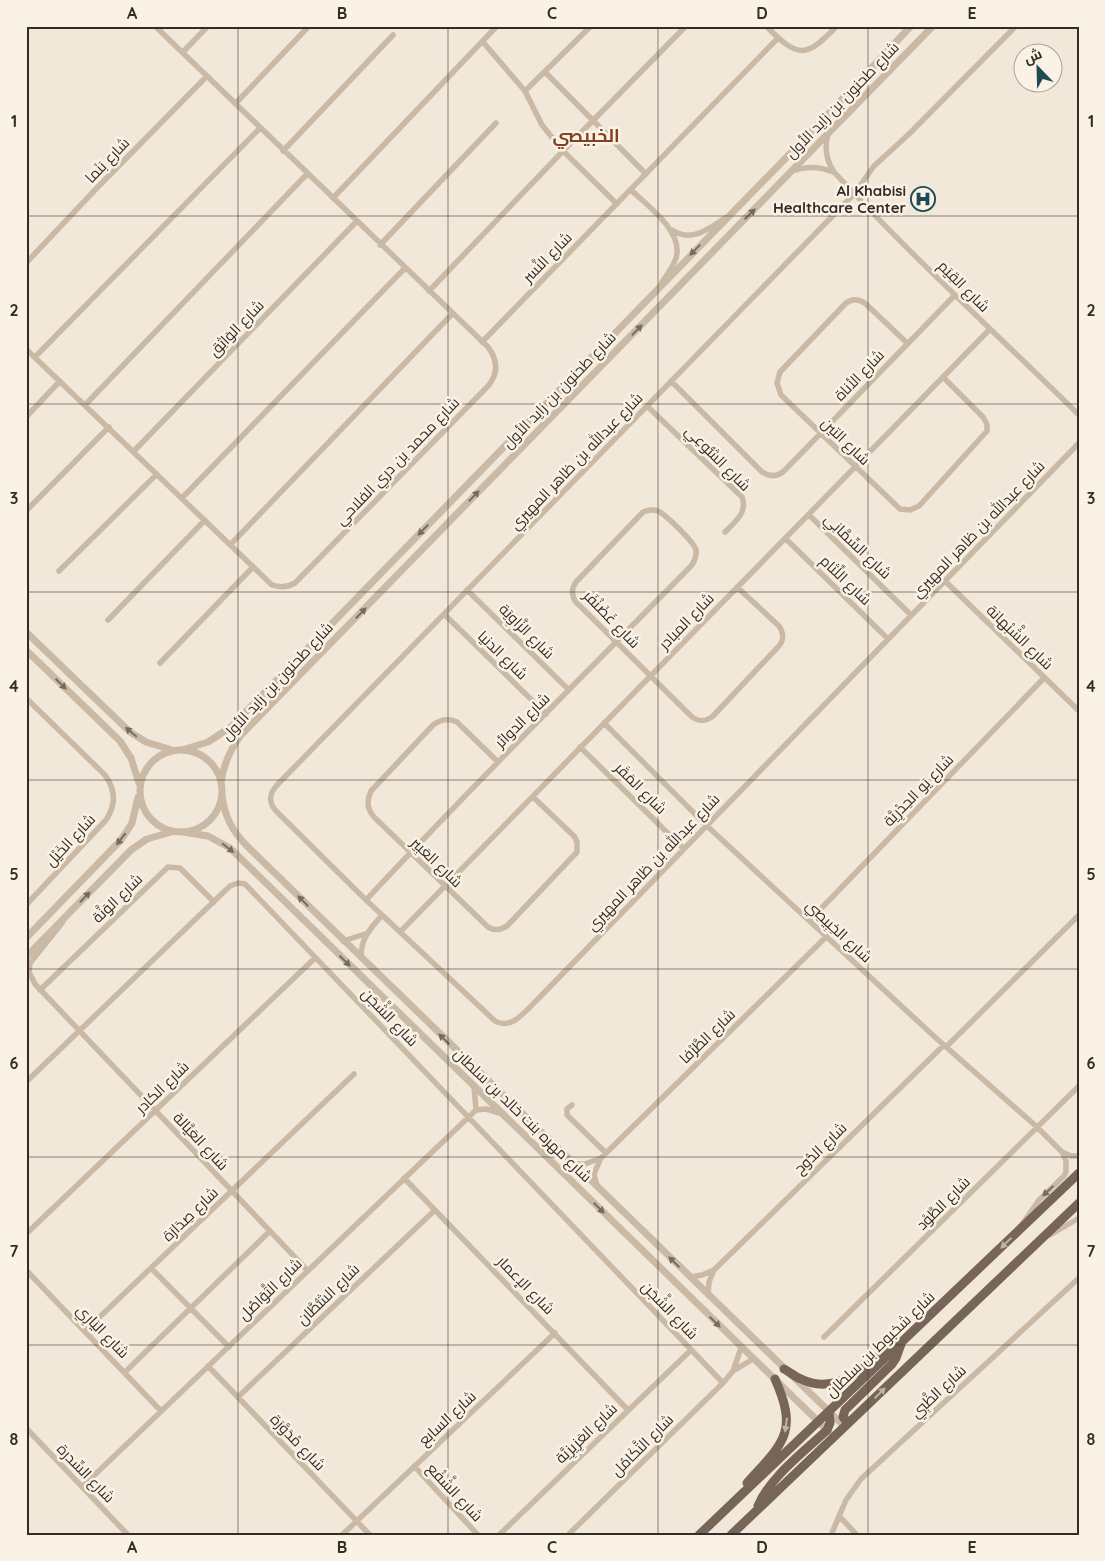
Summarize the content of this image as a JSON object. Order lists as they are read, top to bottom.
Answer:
{
  "streets": {
    "main road": ["شارع شخبوط بن سلطان"],
    "street": [
      "شارع طحنون بن زايد الأول",
      "شارع بَنَما",
      "شارع النَّسر",
      "شارع القِيَم",
      "شارع الوَاثِق",
      "شارع الأناة",
      "شارع التين",
      "شارع الشُّوعِي",
      "شارع محمد بن دري الفلاحي",
      "شارع عبدالله بن ظاهر المهيري",
      "شارع السِّمَّانِي",
      "شارع اللِّثام",
      "شارع غَضَنْفَر",
      "شارع المبادر",
      "شارع الزَّاوِيَة",
      "شارع الشَّبْهانة",
      "شارع الدنيا",
      "شارع الدوائر",
      "شارع المَقَر",
      "شارع يَو الحِدْرِيَّة",
      "شارع الخَيْل",
      "شارع العَبِير",
      "شارع الوَنَّة",
      "شارع الخِبِيصِي",
      "شارع الشَّجَن",
      "شارع الطَّرْفا",
      "شارع الكادر",
      "شارع مهره بنت خالد بن سلطان",
      "شارع العَيَّالة",
      "شارع الدُّوح",
      "شارع الطَّوْد",
      "شارع صِدَارَة",
      "شارع الإعمار",
      "شارع التَّوَاصُل",
      "شارع الشُّطَّان",
      "شارع اليَارِي",
      "شارع الظَّبِي",
      "شارع السابع",
      "شارع العَزِيزِيَّة",
      "شارع مْدَوَّرَة",
      "شارع التَّكَامُل",
      "شارع السِّدرة",
      "شارع الشَّفْع"
    ]
  },
  "crossings": [
    ["شارع طحنون بن زايد الأول", "شارع القِيَم"],
    ["شارع طحنون بن زايد الأول", "شارع مهره بنت خالد بن سلطان"],
    ["شارع بَنَما", "شارع محمد بن دري الفلاحي"],
    ["شارع النَّسر", "شارع محمد بن دري الفلاحي"],
    ["شارع القِيَم", "شارع الأناة"],
    ["شارع القِيَم", "شارع عبدالله بن ظاهر المهيري"],
    ["شارع القِيَم", "شارع المبادر"],
    ["شارع الوَاثِق", "شارع محمد بن دري الفلاحي"],
    ["شارع الأناة", "شارع التين"],
    ["شارع الأناة", "شارع عبدالله بن ظاهر المهيري"],
    ["شارع التين", "شارع المبادر"],
    ["شارع الشُّوعِي", "شارع عبدالله بن ظاهر المهيري"],
    ["شارع عبدالله بن ظاهر المهيري", "شارع السِّمَّانِي"],
    ["شارع عبدالله بن ظاهر المهيري", "شارع اللِّثام"],
    ["شارع عبدالله بن ظاهر المهيري", "شارع المبادر"],
    ["شارع عبدالله بن ظاهر المهيري", "شارع الزَّاوِيَة"],
    ["شارع عبدالله بن ظاهر المهيري", "شارع الشَّبْهانة"],
    ["شارع عبدالله بن ظاهر المهيري", "شارع الدنيا"],
    ["شارع عبدالله بن ظاهر المهيري", "شارع الدوائر"],
    ["شارع عبدالله بن ظاهر المهيري", "شارع المَقَر"],
    ["شارع عبدالله بن ظاهر المهيري", "شارع الخِبِيصِي"],
    ["شارع السِّمَّانِي", "شارع المبادر"],
    ["شارع اللِّثام", "شارع المبادر"],
    ["شارع غَضَنْفَر", "شارع المبادر"],
    ["شارع غَضَنْفَر", "شارع الدوائر"],
    ["شارع المبادر", "شارع المَقَر"],
    ["شارع المبادر", "شارع العَبِير"],
    ["شارع المبادر", "شارع الخِبِيصِي"],
    ["شارع الزَّاوِيَة", "شارع الدوائر"],
    ["شارع الشَّبْهانة", "شارع يَو الحِدْرِيَّة"],
    ["شارع الدنيا", "شارع الدوائر"],
    ["شارع الدوائر", "شارع العَبِير"],
    ["شارع يَو الحِدْرِيَّة", "شارع الخِبِيصِي"],
    ["شارع الوَنَّة", "شارع الشَّجَن"],
    ["شارع الوَنَّة", "شارع العَيَّالة"],
    ["شارع الخِبِيصِي", "شارع الطَّرْفا"],
    ["شارع الخِبِيصِي", "شارع الدُّوح"],
    ["شارع الخِبِيصِي", "شارع الطَّوْد"],
    ["شارع الشَّجَن", "شارع الكادر"],
    ["شارع الشَّجَن", "شارع العَيَّالة"],
    ["شارع الشَّجَن", "شارع التَّوَاصُل"],
    ["شارع الشَّجَن", "شارع العَزِيزِيَّة"],
    ["شارع الشَّجَن", "شارع التَّكَامُل"],
    ["شارع الكادر", "شارع العَيَّالة"],
    ["شارع مهره بنت خالد بن سلطان", "شارع الدُّوح"],
    ["شارع مهره بنت خالد بن سلطان", "شارع شخبوط بن سلطان"],
    ["شارع مهره بنت خالد بن سلطان", "شارع التَّكَامُل"],
    ["شارع العَيَّالة", "شارع صِدَارَة"],
    ["شارع العَيَّالة", "شارع التَّوَاصُل"],
    ["شارع صِدَارَة", "شارع اليَارِي"],
    ["شارع الإعمار", "شارع التَّوَاصُل"],
    ["شارع الإعمار", "شارع الشُّطَّان"],
    ["شارع الإعمار", "شارع السابع"],
    ["شارع الإعمار", "شارع العَزِيزِيَّة"],
    ["شارع التَّوَاصُل", "شارع اليَارِي"],
    ["شارع التَّوَاصُل", "شارع مْدَوَّرَة"],
    ["شارع التَّوَاصُل", "شارع السِّدرة"],
    ["شارع الشُّطَّان", "شارع مْدَوَّرَة"],
    ["شارع السابع", "شارع مْدَوَّرَة"],
    ["شارع السابع", "شارع الشَّفْع"]
  ],
  "districts": ["الخبيصي"],
  "places": {
    "hospital": ["Al Khabisi Healthcare Center"]
  },
  "north": "top left",
  "grid": {
    "columns": [
      "A",
      "B",
      "C",
      "D",
      "E"
    ],
    "rows": [
      "1",
      "2",
      "3",
      "4",
      "5",
      "6",
      "7",
      "8"
    ]
  }
}
